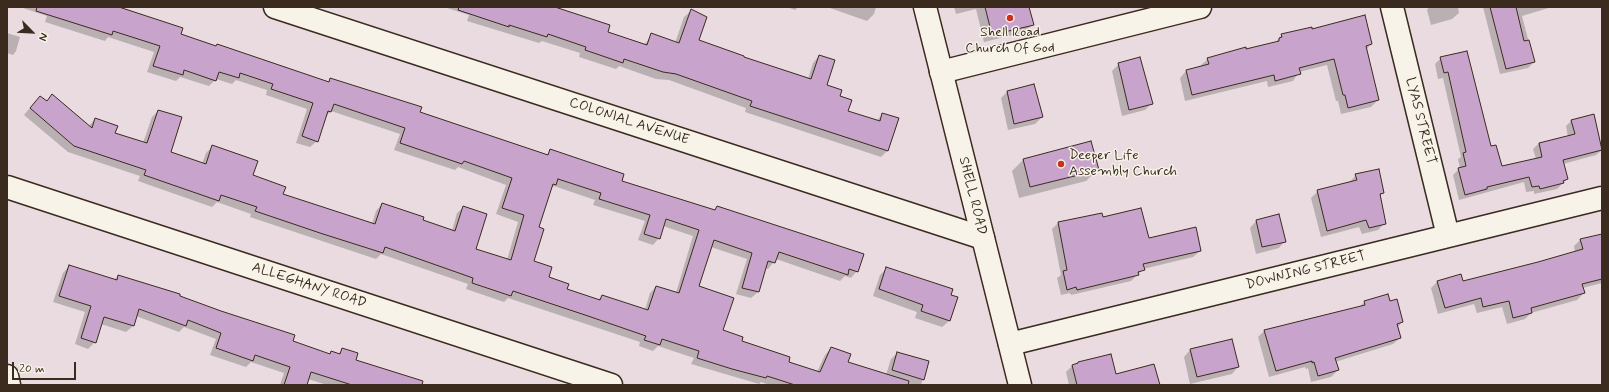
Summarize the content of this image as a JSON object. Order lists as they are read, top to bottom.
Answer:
{
  "streets": {
    "street": [
      "LYAS STREET",
      "COLONIAL AVENUE",
      "SHELL ROAD",
      "DOWNING STREET",
      "ALLEGHANY ROAD"
    ]
  },
  "crossings": [
    ["LYAS STREET", "DOWNING STREET"],
    ["COLONIAL AVENUE", "SHELL ROAD"],
    ["SHELL ROAD", "DOWNING STREET"]
  ],
  "places": ["Shell Road Church Of God", "Deeper Life Assembly Church"],
  "scale_bar": "20 m",
  "north": "bottom right"
}
